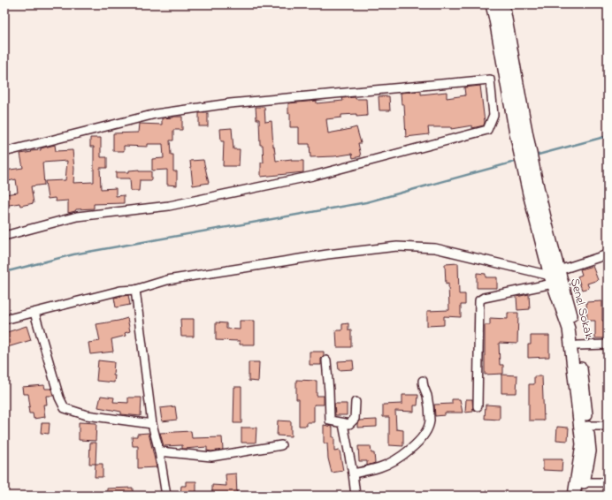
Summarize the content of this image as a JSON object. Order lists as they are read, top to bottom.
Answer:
{
  "streets": {
    "street": ["Şenel Sokak"]
  }
}
